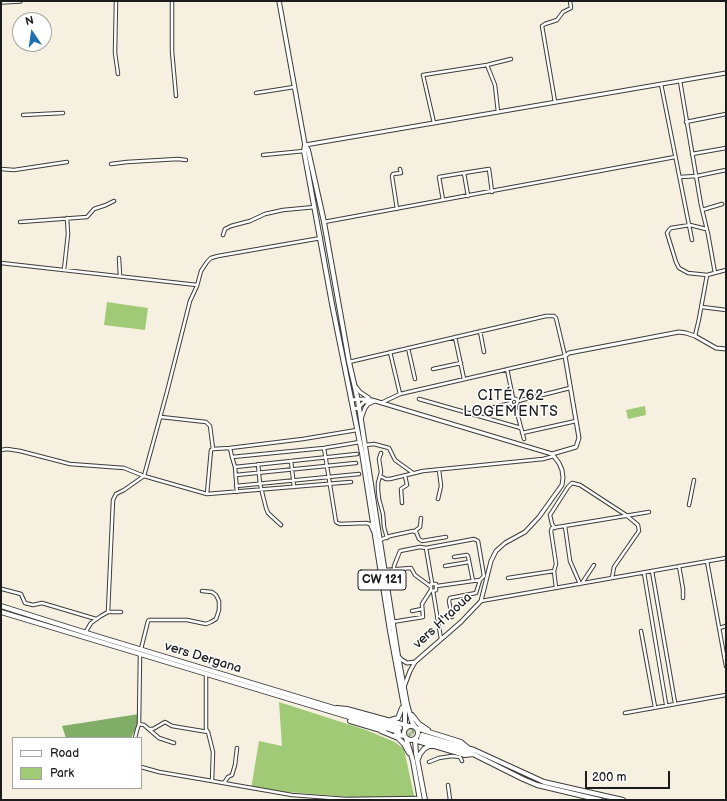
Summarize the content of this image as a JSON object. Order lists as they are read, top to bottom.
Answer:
{
  "streets": {
    "highway": ["CW 121", "vers Dergana"],
    "street": ["vers H'raoua"]
  },
  "crossings": [
    ["CW 121", "vers Dergana"]
  ],
  "districts": ["CITÉ 762 LOGEMENTS"],
  "legend": ["Road", "Park"],
  "scale_bar": "200 m",
  "north": "top"
}
